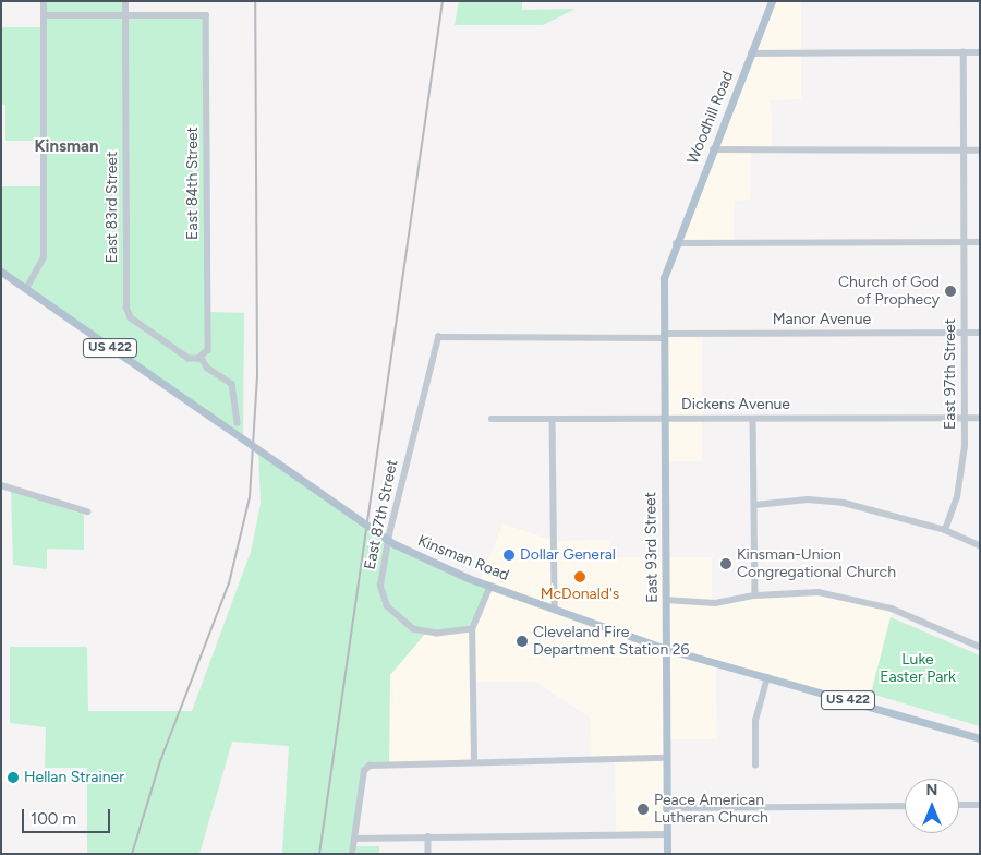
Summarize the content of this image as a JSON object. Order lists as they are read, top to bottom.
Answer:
{
  "streets": {
    "main road": [
      "Woodhill Road",
      "US 422",
      "East 93rd Street",
      "Kinsman Road"
    ],
    "street": [
      "East 84th Street",
      "East 83rd Street",
      "Manor Avenue",
      "East 97th Street",
      "Dickens Avenue",
      "East 87th Street"
    ]
  },
  "crossings": [
    ["Woodhill Road", "East 93rd Street"],
    ["East 84th Street", "East 83rd Street"],
    ["Manor Avenue", "East 97th Street"],
    ["Manor Avenue", "East 87th Street"],
    ["Manor Avenue", "East 93rd Street"],
    ["East 97th Street", "Dickens Avenue"],
    ["Dickens Avenue", "East 93rd Street"],
    ["East 93rd Street", "Kinsman Road"]
  ],
  "districts": ["Kinsman"],
  "parks": ["Luke Easter Park"],
  "places": [
    "Church of God of Prophecy",
    "Dollar General",
    "Kinsman-Union Congregational Church",
    "McDonald's",
    "Cleveland Fire Department Station 26",
    "Hellan Strainer",
    "Peace American Lutheran Church"
  ],
  "scale_bar": "100 m",
  "north": "top"
}
